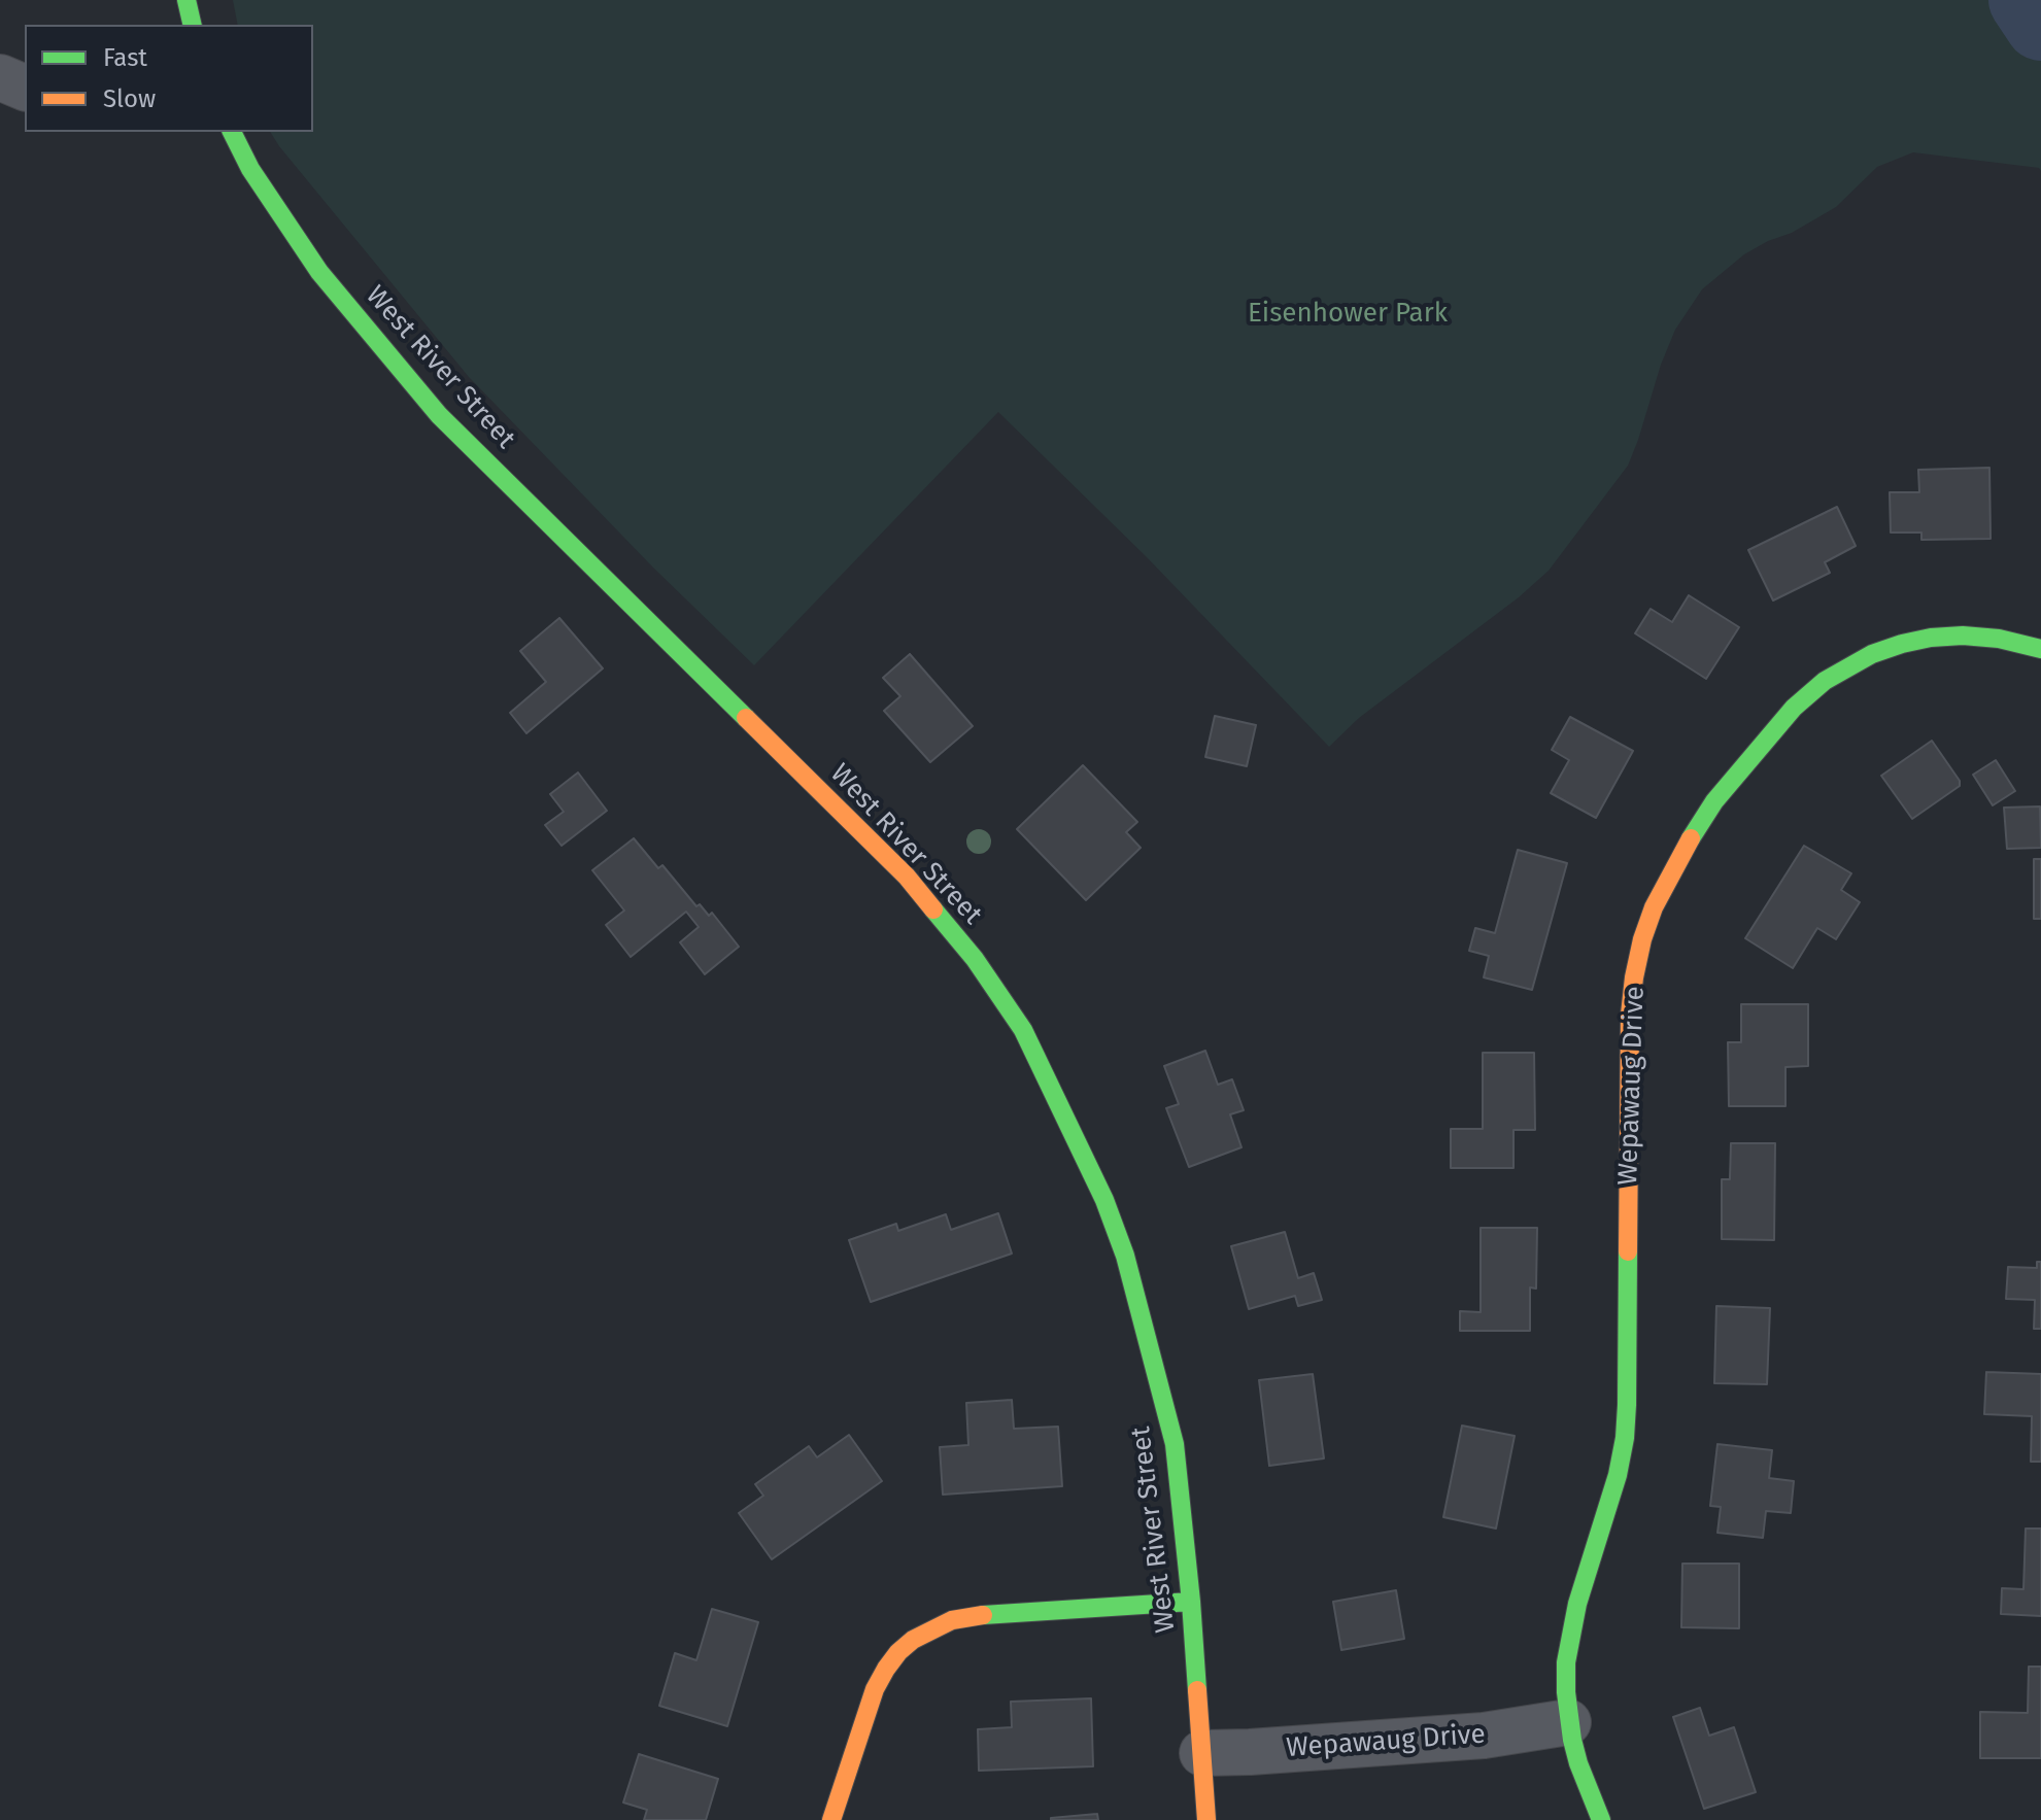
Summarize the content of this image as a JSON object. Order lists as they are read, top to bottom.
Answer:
{
  "streets": {
    "street": ["West River Street", "Wepawaug Drive"]
  },
  "crossings": [
    ["West River Street", "Wepawaug Drive"]
  ],
  "parks": ["Eisenhower Park"],
  "legend": ["Fast", "Slow"]
}
